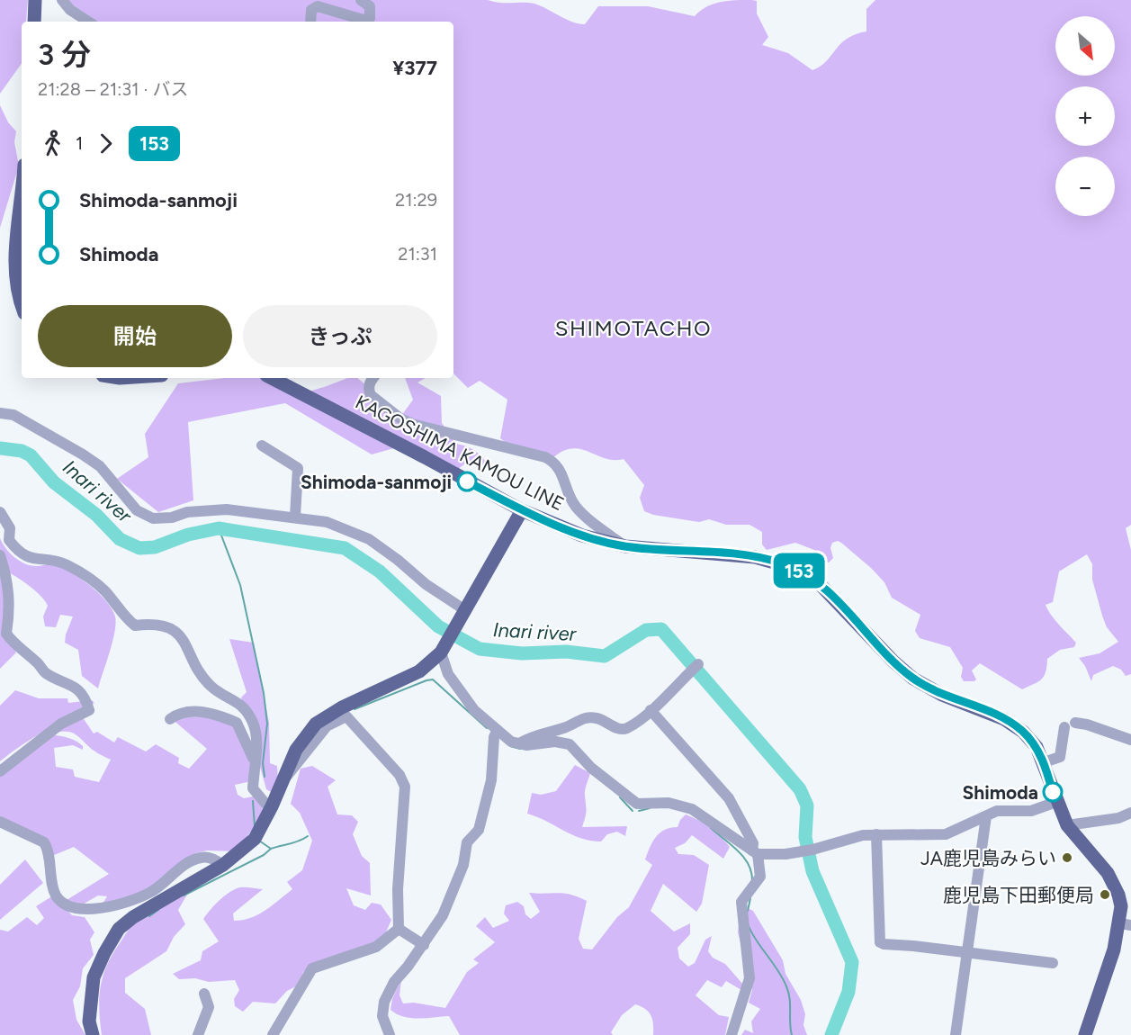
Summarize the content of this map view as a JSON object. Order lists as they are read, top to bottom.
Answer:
{
  "streets": {
    "main road": ["KAGOSHIMA KAMOU LINE"]
  },
  "districts": ["SHIMOTACHO"],
  "water": ["Inari river"],
  "places": [
    "Shimoda-sanmoji",
    "Shimoda",
    "JA鹿児島みらい",
    "鹿児島下田郵便局"
  ],
  "lines": ["bus line 153"],
  "north": "bottom right",
  "page": {
    "on_map": "153",
    "map_buttons": ["+", "−"],
    "heading": ["3 分", "21:28 – 21:31 · バス", "¥377"],
    "legs": ["1", "153"],
    "list": [
      {
        "name": "Shimoda-sanmoji",
        "value": "21:29"
      },
      {
        "name": "Shimoda",
        "value": "21:31"
      }
    ],
    "buttons": ["開始", "きっぷ"]
  }
}
